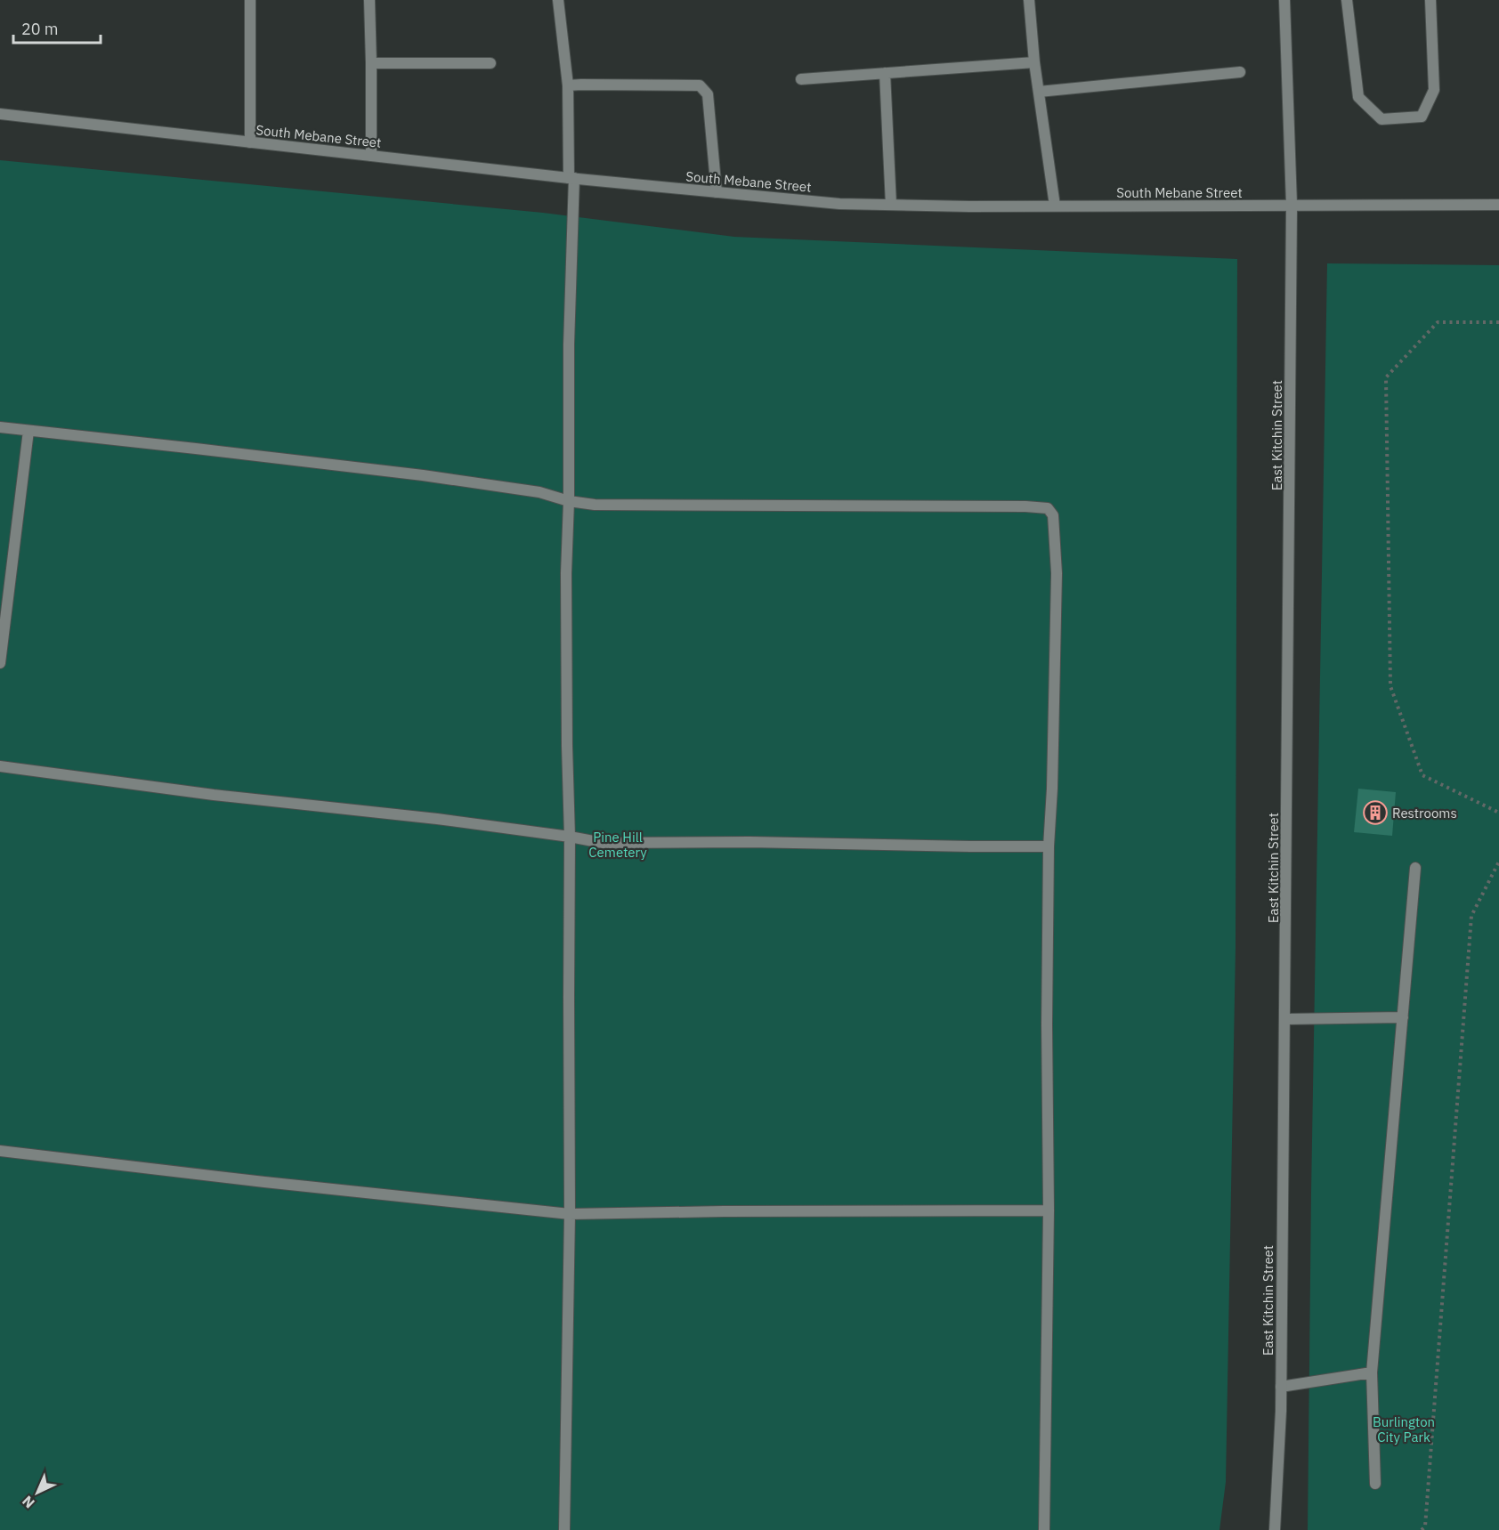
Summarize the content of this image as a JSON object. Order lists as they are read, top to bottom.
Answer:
{
  "streets": {
    "street": ["South Mebane Street", "East Kitchin Street"]
  },
  "crossings": [
    ["South Mebane Street", "East Kitchin Street"]
  ],
  "parks": ["Pine Hill Cemetery", "Burlington City Park"],
  "places": {
    "building": ["Restrooms"]
  },
  "scale_bar": "20 m",
  "north": "bottom left"
}
